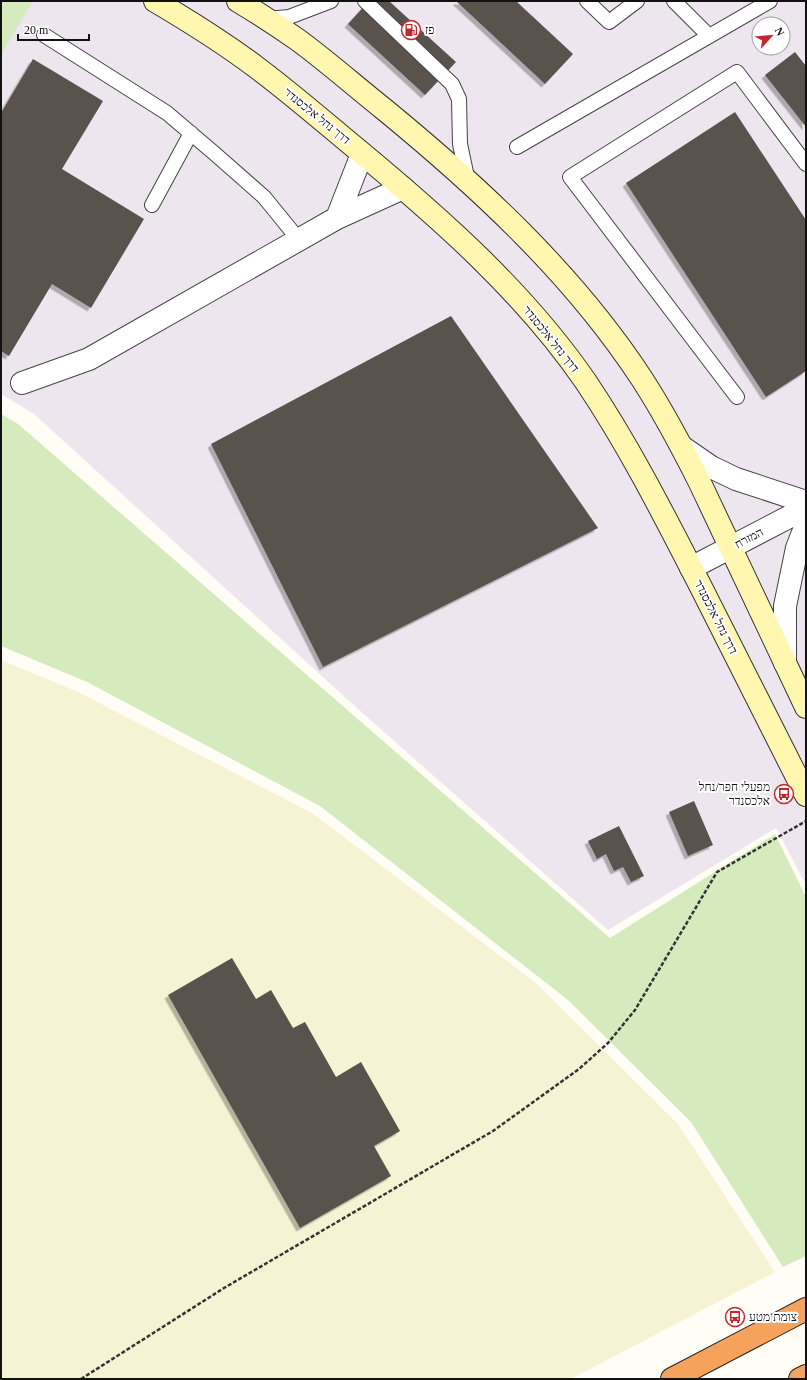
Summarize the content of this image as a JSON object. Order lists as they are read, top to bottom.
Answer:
{
  "streets": {
    "street": ["דרך נחל אלכסנדר", "המזרח"]
  },
  "crossings": [
    ["דרך נחל אלכסנדר", "המזרח"]
  ],
  "places": {
    "fuel station": ["פז"],
    "bus stop": ["מפעלי חפר/נחל אלכסנדר", "צומת מטע"]
  },
  "scale_bar": "20 m",
  "north": "top right"
}
